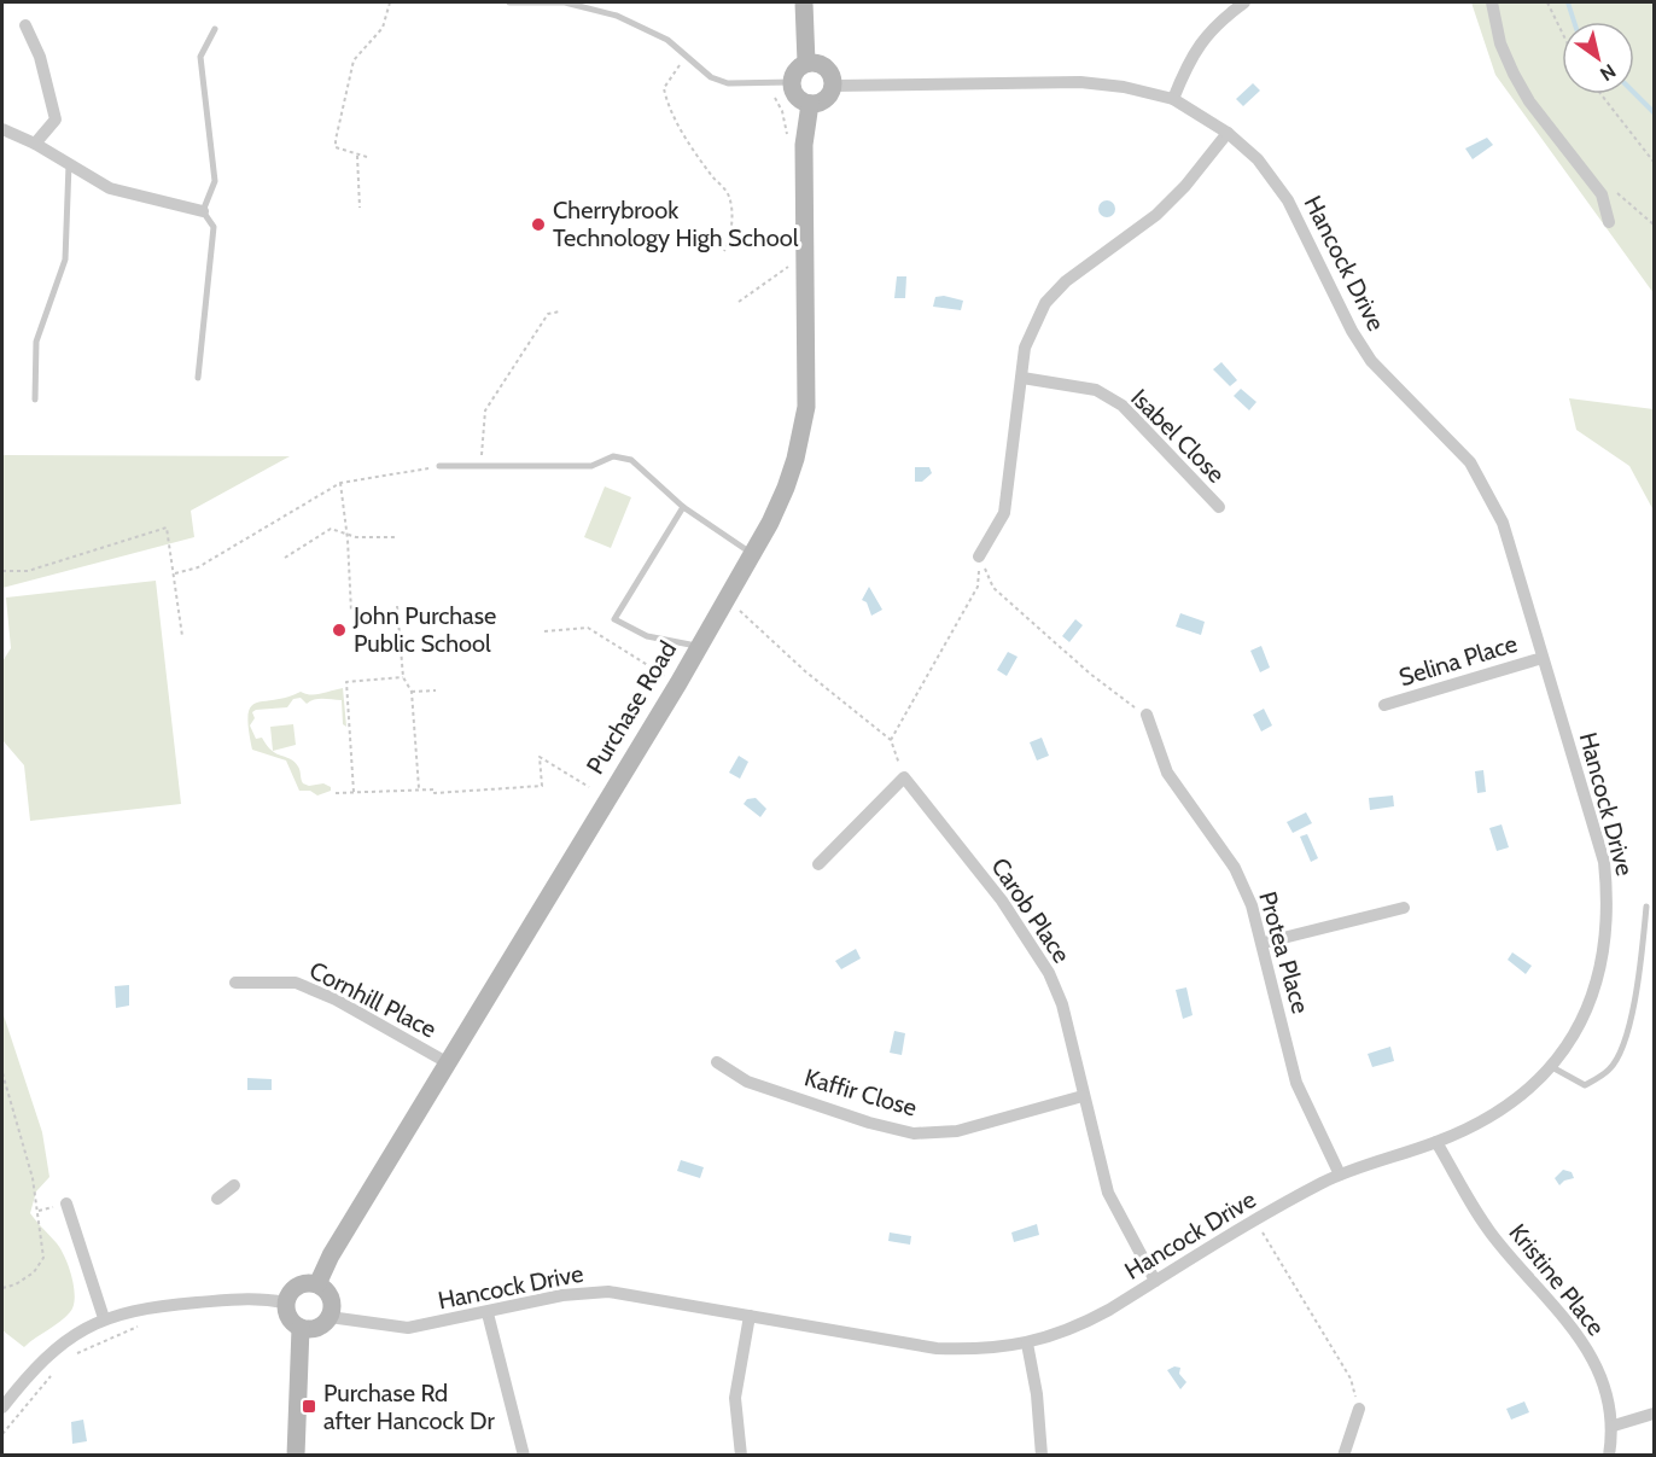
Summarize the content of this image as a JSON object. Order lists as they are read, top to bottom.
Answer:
{
  "streets": {
    "main road": ["Purchase Road"],
    "street": [
      "Hancock Drive",
      "Isabel Close",
      "Selina Place",
      "Carob Place",
      "Protea Place",
      "Cornhill Place",
      "Kaffir Close",
      "Kristine Place"
    ]
  },
  "crossings": [
    ["Hancock Drive", "Selina Place"],
    ["Hancock Drive", "Purchase Road"],
    ["Hancock Drive", "Carob Place"],
    ["Hancock Drive", "Protea Place"],
    ["Hancock Drive", "Kristine Place"],
    ["Purchase Road", "Cornhill Place"],
    ["Carob Place", "Kaffir Close"]
  ],
  "places": {
    "other": ["Cherrybrook Technology High School", "John Purchase Public School"],
    "transit": ["Purchase Rd after Hancock Dr"]
  },
  "north": "bottom right"
}
